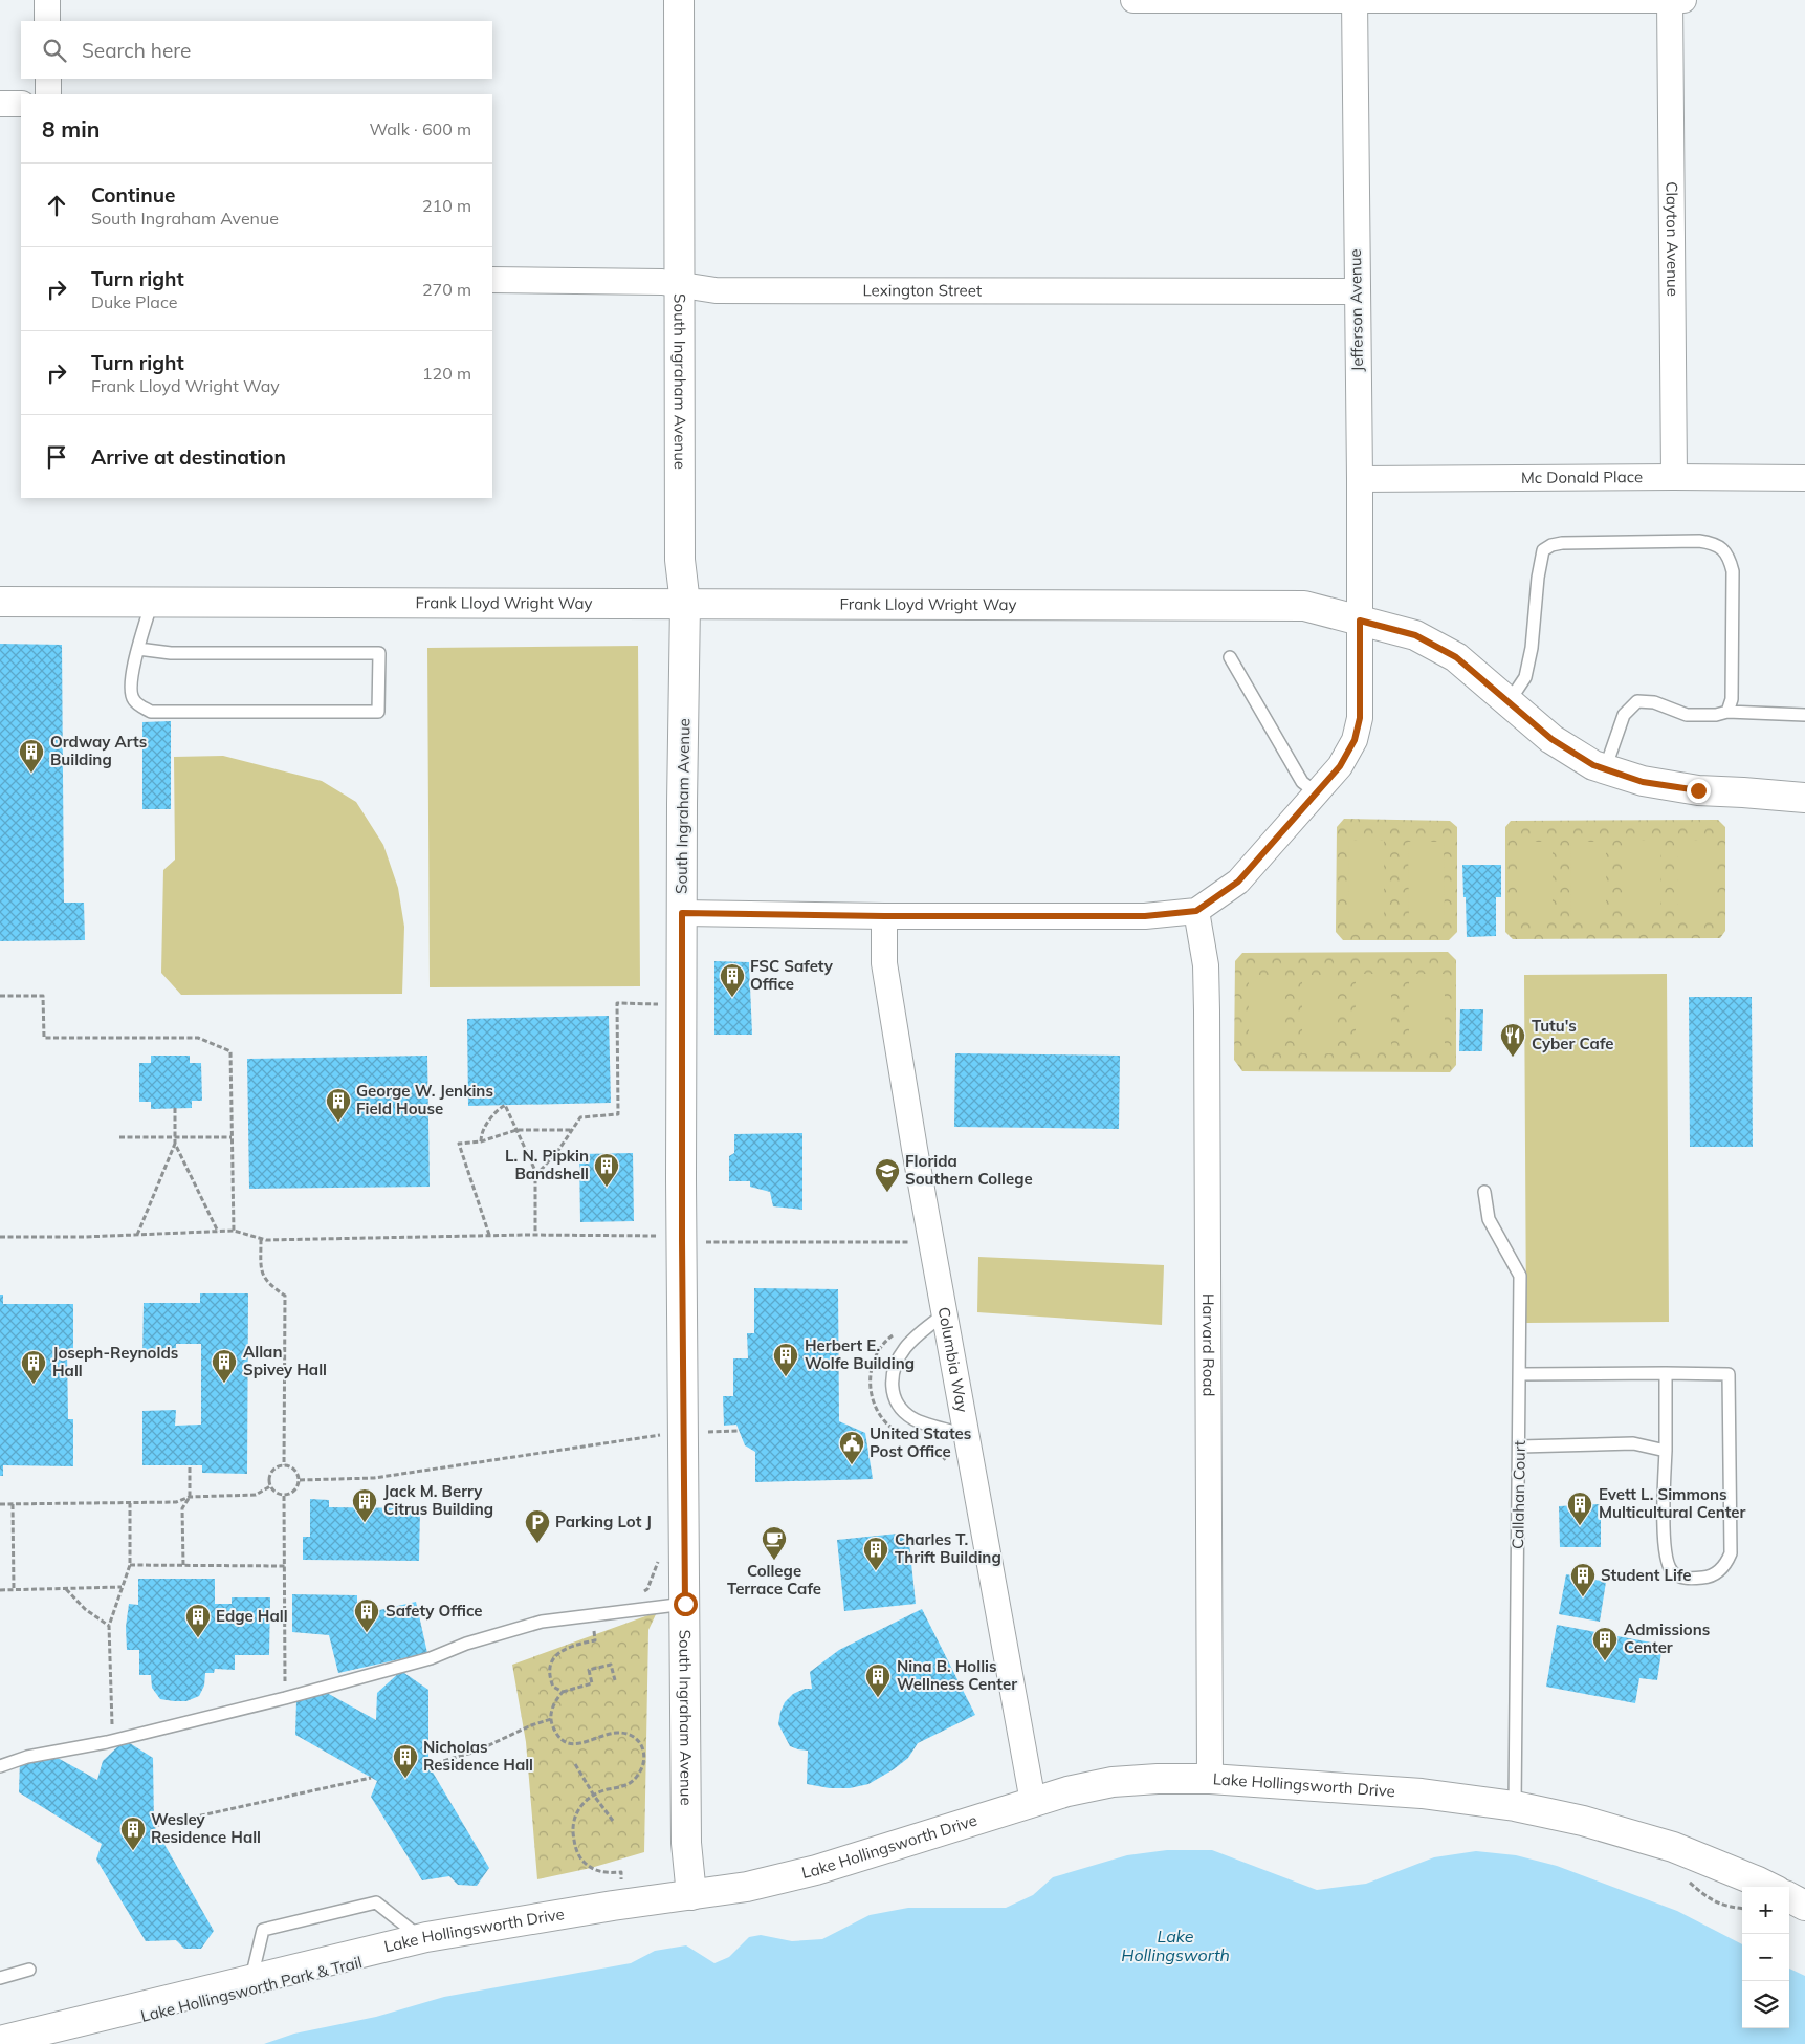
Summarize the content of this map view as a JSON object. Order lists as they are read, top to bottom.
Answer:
{
  "streets": {
    "street": [
      "Clayton Avenue",
      "Lexington Street",
      "Jefferson Avenue",
      "South Ingraham Avenue",
      "Mc Donald Place",
      "Frank Lloyd Wright Way",
      "Harvard Road",
      "Columbia Way",
      "Lake Hollingsworth Drive"
    ],
    "lane": ["Callahan Court"]
  },
  "crossings": [
    ["Clayton Avenue", "Mc Donald Place"],
    ["Lexington Street", "Jefferson Avenue"],
    ["Lexington Street", "South Ingraham Avenue"],
    ["Jefferson Avenue", "Mc Donald Place"],
    ["Jefferson Avenue", "Frank Lloyd Wright Way"],
    ["Jefferson Avenue", "Harvard Road"],
    ["South Ingraham Avenue", "Frank Lloyd Wright Way"],
    ["South Ingraham Avenue", "Lake Hollingsworth Drive"],
    ["Harvard Road", "Lake Hollingsworth Drive"],
    ["Columbia Way", "Lake Hollingsworth Drive"],
    ["Callahan Court", "Lake Hollingsworth Drive"]
  ],
  "water": ["Lake Hollingsworth"],
  "places": {
    "building": [
      "Ordway Arts Building",
      "FSC Safety Office",
      "George W. Jenkins Field House",
      "L. N. Pipkin Bandshell",
      "Herbert E. Wolfe Building",
      "Allan Spivey Hall",
      "Joseph-Reynolds Hall",
      "Jack M. Berry Citrus Building",
      "Evett L. Simmons Multicultural Center",
      "Charles T. Thrift Building",
      "Student Life",
      "Safety Office",
      "Edge Hall",
      "Admissions Center",
      "Nina B. Hollis Wellness Center",
      "Nicholas Residence Hall",
      "Wesley Residence Hall"
    ],
    "restaurant": ["Tutu's Cyber Cafe"],
    "school or university": ["Florida Southern College"],
    "public building": ["United States Post Office"],
    "parking": ["Parking Lot J"],
    "cafe": ["College Terrace Cafe"]
  },
  "page": {
    "search": "Search here",
    "heading": ["8 min", "Walk · 600 m"],
    "list": [
      ["Continue", "South Ingraham Avenue", "210 m"],
      ["Turn right", "Duke Place", "270 m"],
      ["Turn right", "Frank Lloyd Wright Way", "120 m"],
      "Arrive at destination"
    ],
    "map_buttons": ["+", "−"]
  }
}
